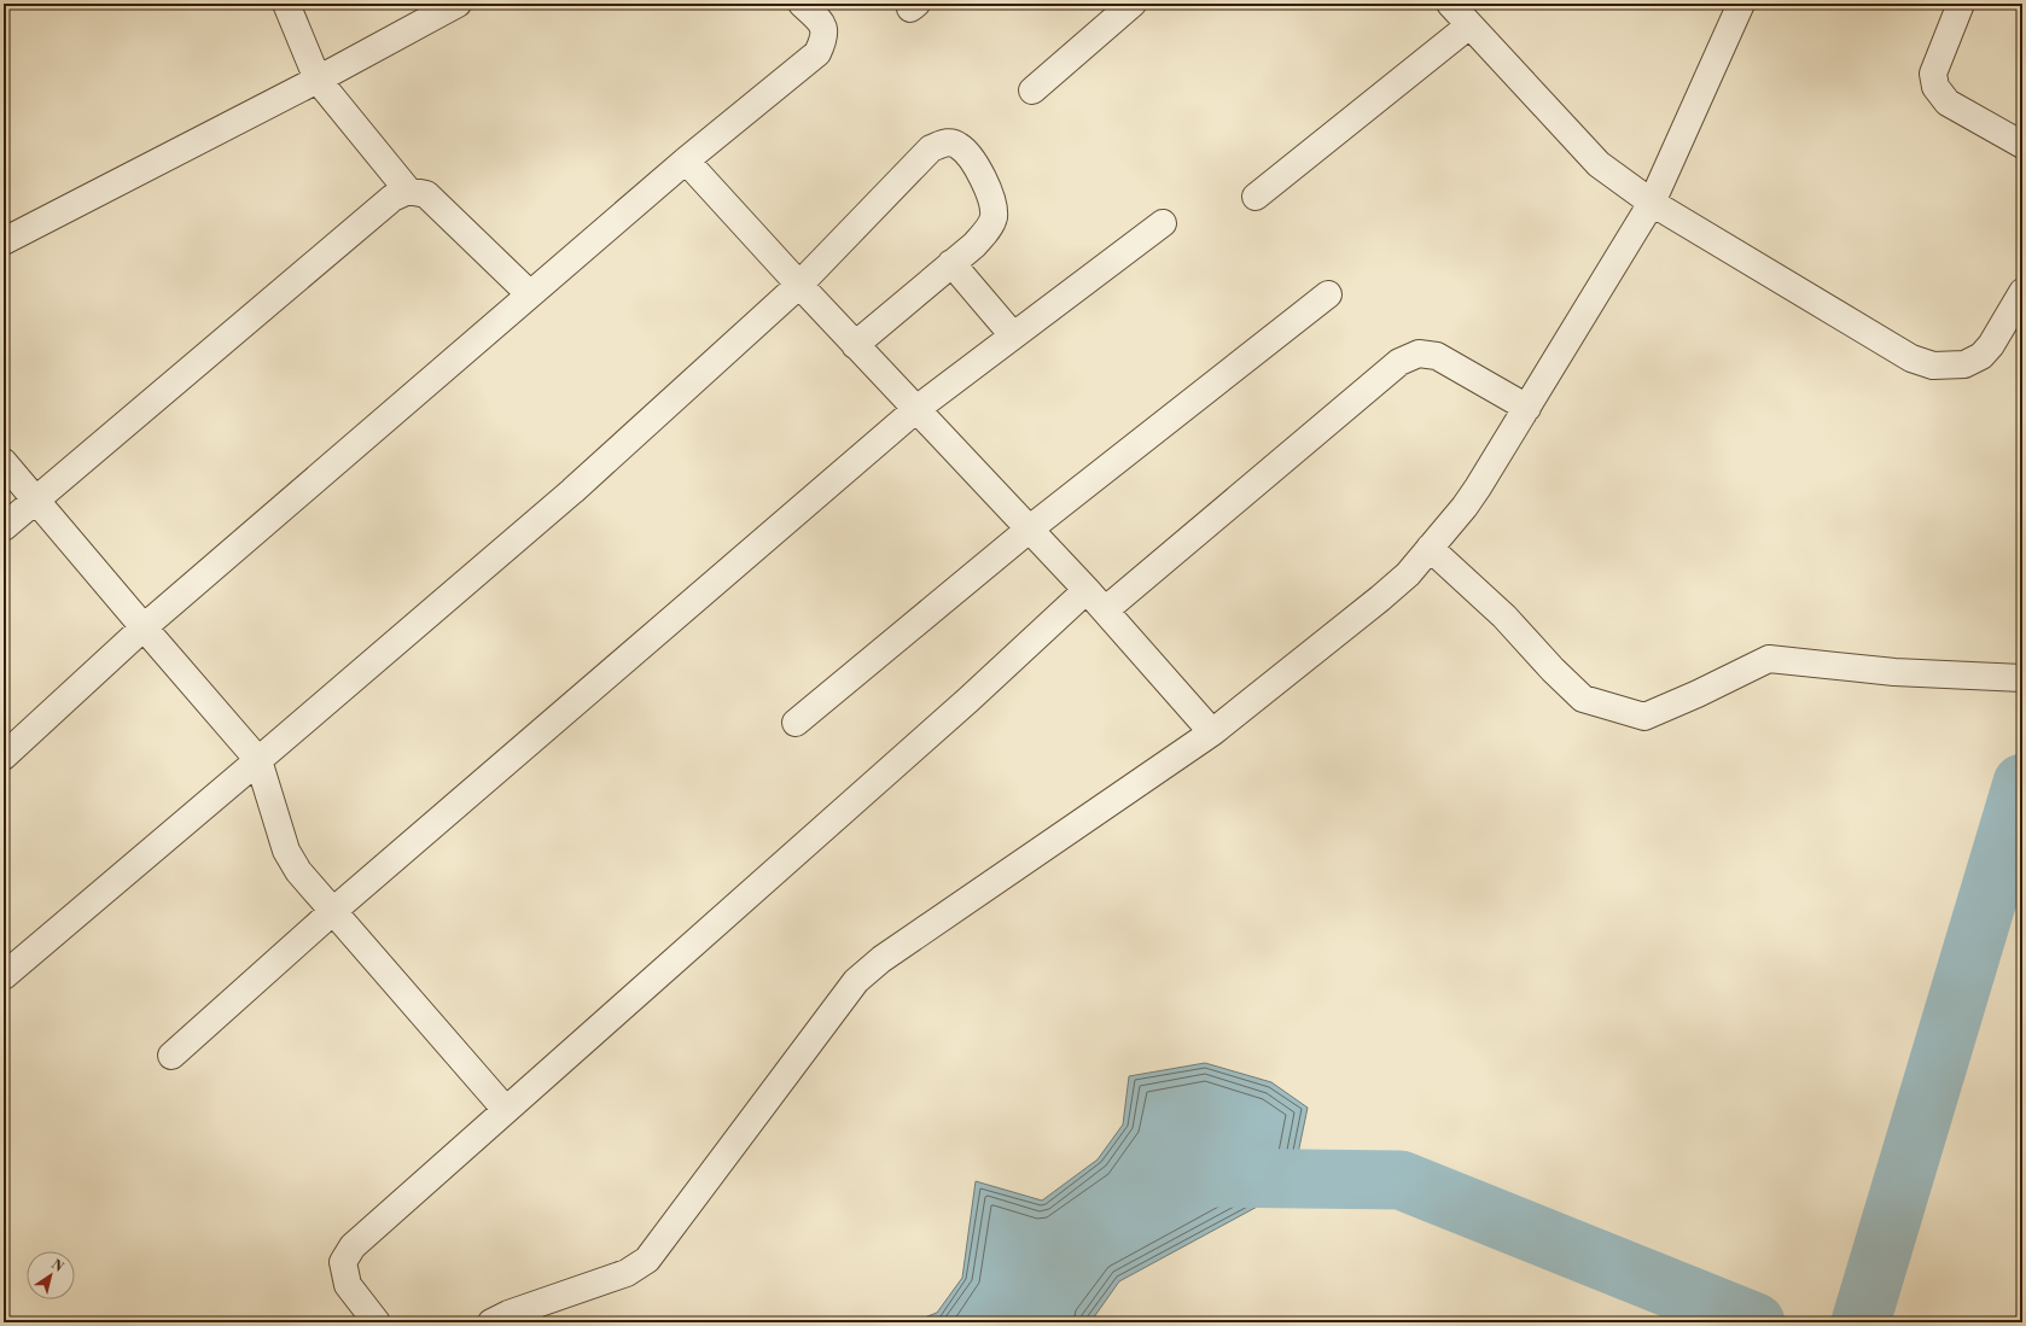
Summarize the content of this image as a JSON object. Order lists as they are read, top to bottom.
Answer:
{
  "north": "top right"
}
